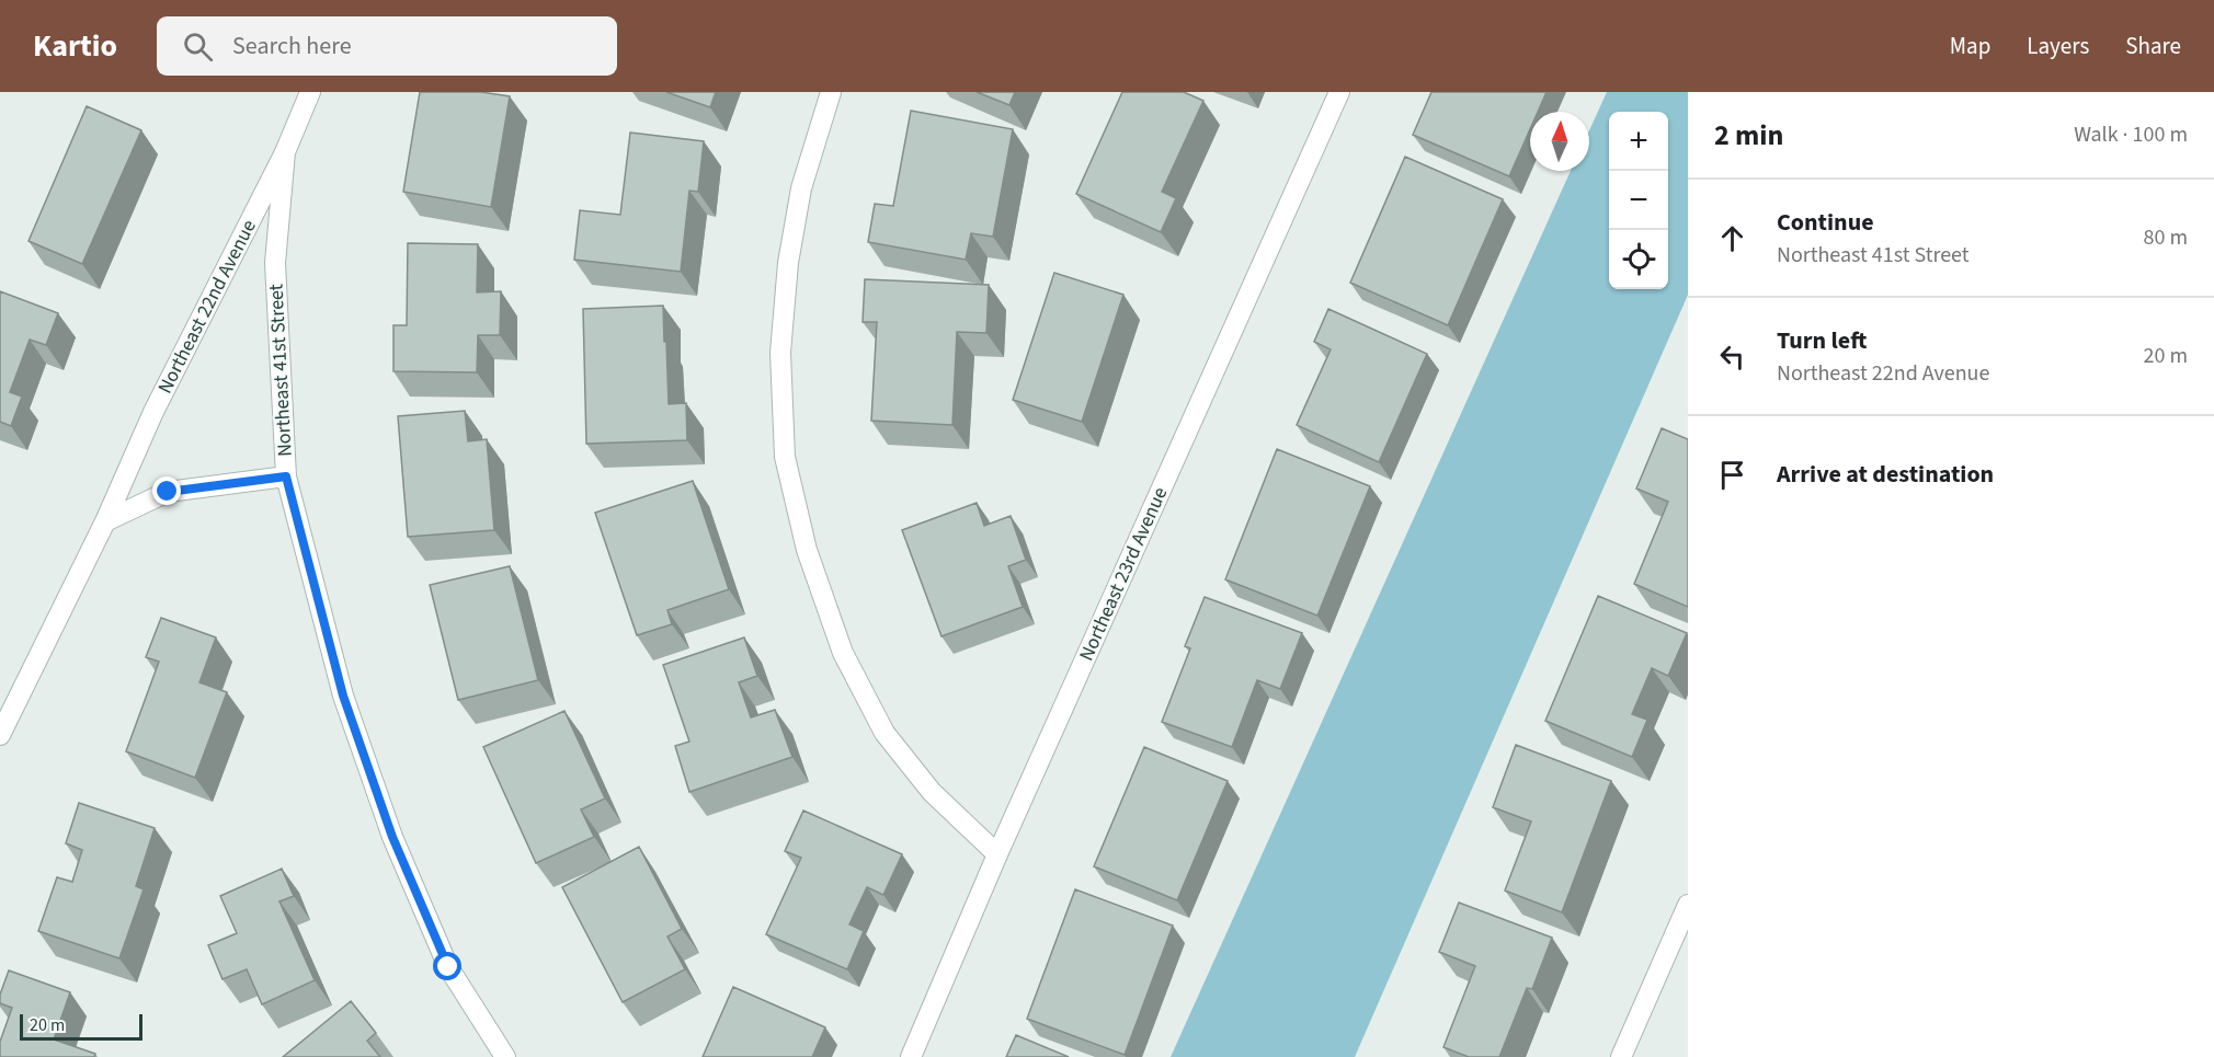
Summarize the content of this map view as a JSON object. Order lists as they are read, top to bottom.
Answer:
{
  "streets": {
    "street": ["Northeast 22nd Avenue", "Northeast 41st Street", "Northeast 23rd Avenue"]
  },
  "crossings": [
    ["Northeast 22nd Avenue", "Northeast 41st Street"]
  ],
  "scale_bar": "20 m",
  "north": "top",
  "page": {
    "header": "Kartio",
    "search": "Search here",
    "nav": ["Map", "Layers", "Share"],
    "heading": ["2 min", "Walk · 100 m"],
    "map_buttons": ["+", "−"],
    "list": [
      ["Continue", "Northeast 41st Street", "80 m"],
      ["Turn left", "Northeast 22nd Avenue", "20 m"],
      "Arrive at destination"
    ],
    "scale": "20 m"
  }
}
